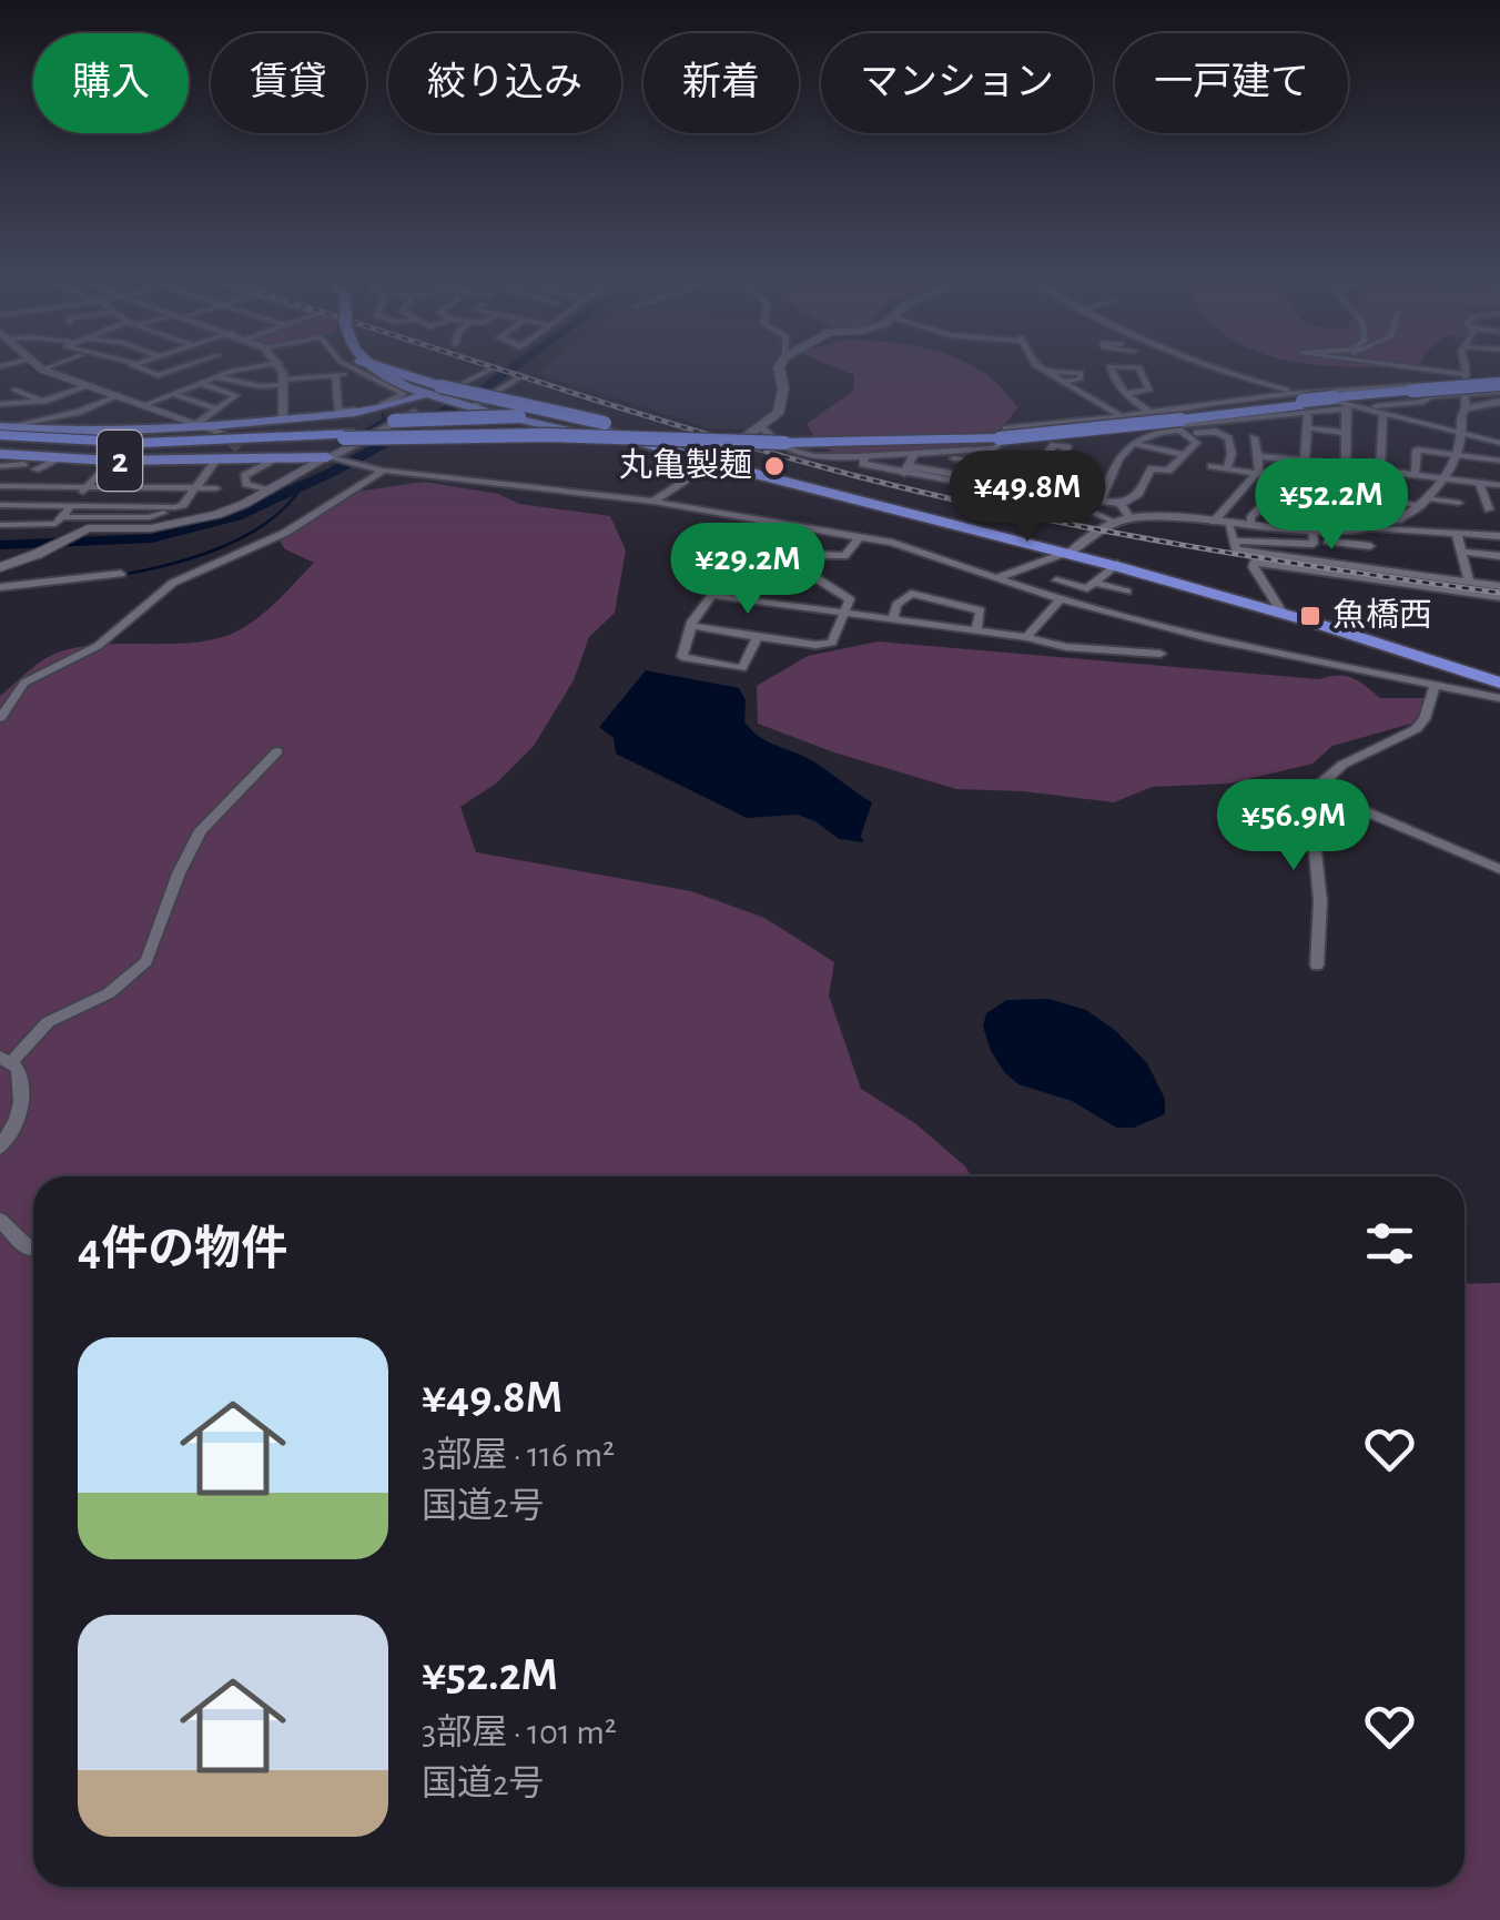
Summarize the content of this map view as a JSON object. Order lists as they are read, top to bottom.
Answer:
{
  "streets": {
    "highway": ["2"]
  },
  "places": {
    "other": ["丸亀製麺"],
    "transit": ["魚橋西"]
  },
  "page": {
    "chip": [
      "購入",
      "賃貸",
      "絞り込み",
      "新着",
      "マンション",
      "一戸建て"
    ],
    "price": [
      "¥49.8M",
      "¥52.2M",
      "¥29.2M",
      "¥56.9M"
    ],
    "heading": "4件の物件",
    "list": [
      {
        "name": "¥49.8M",
        "note": "3部屋 · 116 m² · 国道2号"
      },
      {
        "name": "¥52.2M",
        "note": "3部屋 · 101 m² · 国道2号"
      }
    ]
  }
}
